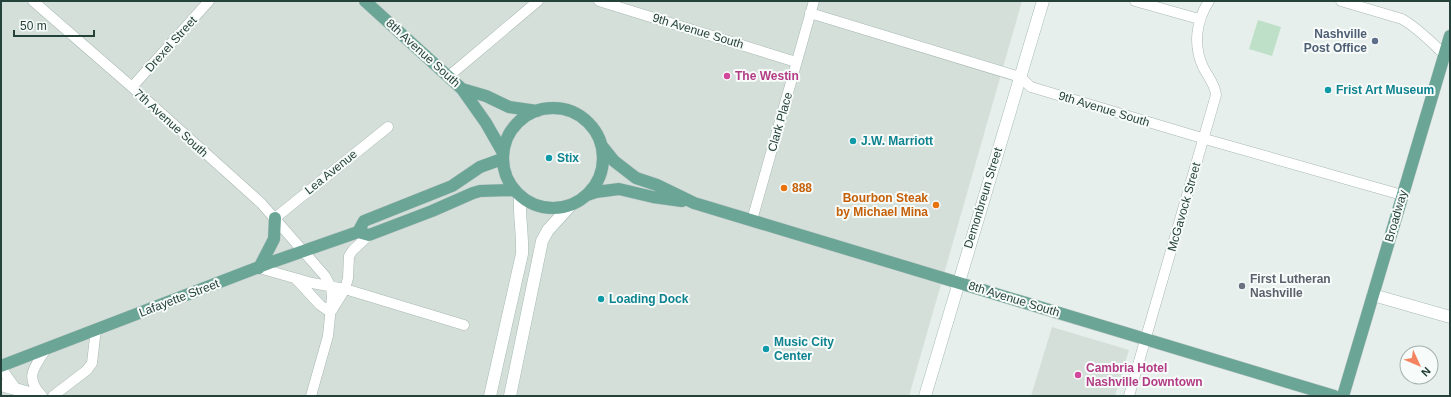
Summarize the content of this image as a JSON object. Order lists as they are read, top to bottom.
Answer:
{
  "streets": {
    "main road": [
      "8th Avenue South",
      "Demonbreun Street",
      "Broadway",
      "Lafayette Street"
    ],
    "street": [
      "9th Avenue South",
      "Drexel Street",
      "Clark Place",
      "7th Avenue South",
      "Lea Avenue",
      "McGavock Street"
    ]
  },
  "crossings": [
    ["9th Avenue South", "Clark Place"],
    ["9th Avenue South", "Demonbreun Street"],
    ["9th Avenue South", "McGavock Street"],
    ["9th Avenue South", "Broadway"],
    ["Drexel Street", "7th Avenue South"],
    ["8th Avenue South", "Clark Place"],
    ["8th Avenue South", "Demonbreun Street"],
    ["8th Avenue South", "McGavock Street"],
    ["8th Avenue South", "Lafayette Street"],
    ["7th Avenue South", "Lea Avenue"],
    ["7th Avenue South", "Lafayette Street"]
  ],
  "places": [
    "Nashville Post Office",
    "The Westin",
    "Frist Art Museum",
    "J.W. Marriott",
    "Stix",
    "888",
    "Bourbon Steak by Michael Mina",
    "First Lutheran Nashville",
    "Loading Dock",
    "Music City Center",
    "Cambria Hotel Nashville Downtown"
  ],
  "scale_bar": "50 m",
  "north": "bottom right"
}
